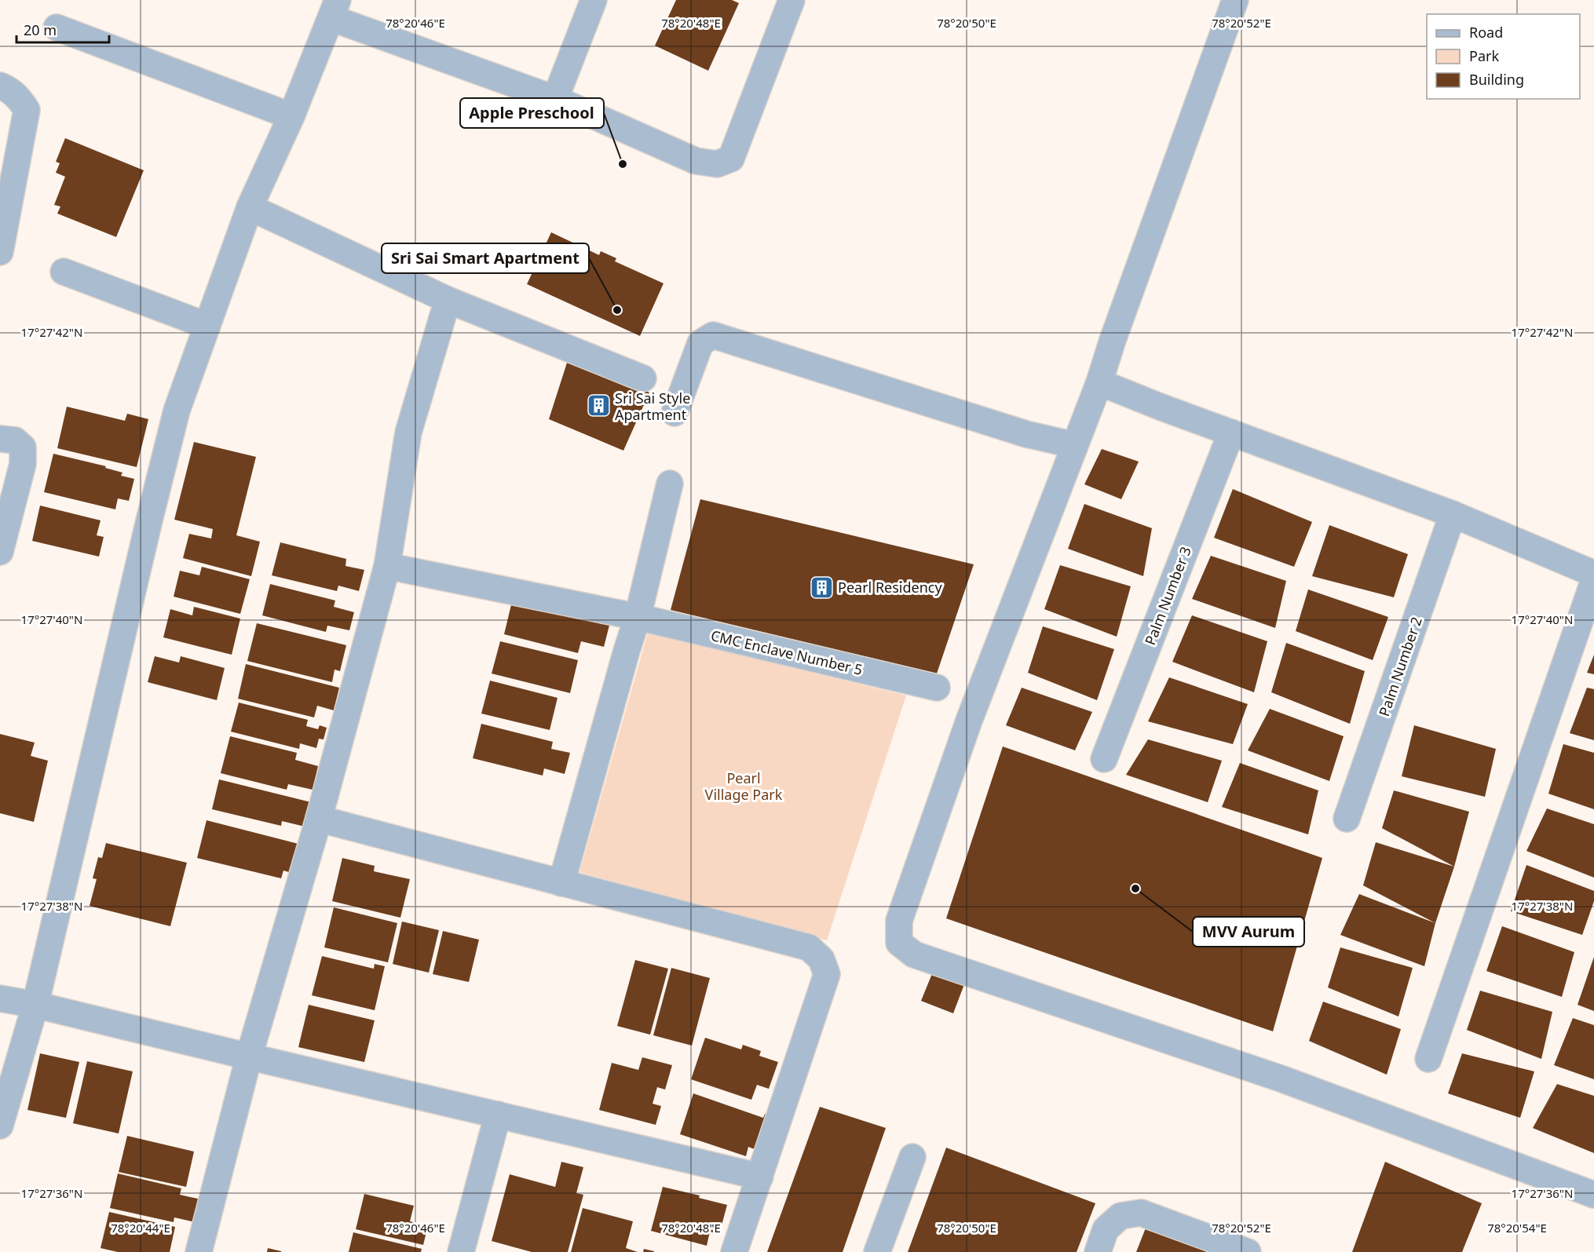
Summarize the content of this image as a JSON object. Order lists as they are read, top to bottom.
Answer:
{
  "streets": {
    "street": ["Palm Number 3", "CMC Enclave Number 5", "Palm Number 2"]
  },
  "parks": ["Pearl Village Park"],
  "places": {
    "other": ["Apple Preschool", "Sri Sai Smart Apartment", "MVV Aurum"],
    "building": ["Sri Sai Style Apartment", "Pearl Residency"]
  },
  "legend": ["Road", "Park", "Building"],
  "scale_bar": "20 m",
  "coordinates": [
    "78°20'46\"E",
    "78°20'48\"E",
    "78°20'50\"E",
    "78°20'52\"E",
    "17°27'42\"N",
    "17°27'40\"N",
    "17°27'38\"N",
    "17°27'36\"N",
    "78°20'44\"E",
    "78°20'54\"E"
  ]
}
